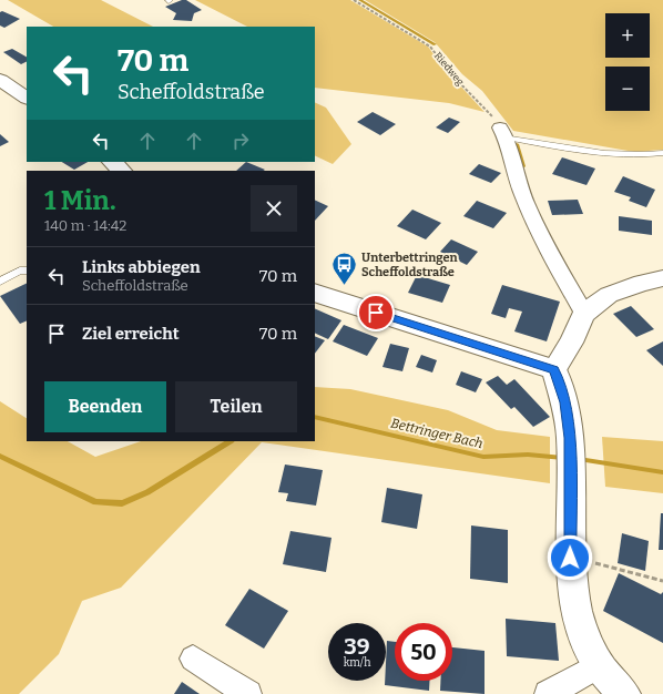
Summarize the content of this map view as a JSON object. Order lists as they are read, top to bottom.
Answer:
{
  "streets": {
    "path": ["Riedweg"]
  },
  "water": ["Bettringer Bach"],
  "places": {
    "bus stop": ["Unterbettringen Scheffoldstraße"]
  },
  "page": {
    "map_buttons": ["+", "−"],
    "turn": ["70 m", "Scheffoldstraße"],
    "heading": ["1 Min.", "140 m · 14:42"],
    "list": [
      {
        "name": "Links abbiegen",
        "note": "Scheffoldstraße",
        "value": "70 m"
      },
      {
        "name": "Ziel erreicht",
        "value": "70 m"
      }
    ],
    "buttons": ["Beenden", "Teilen"],
    "speed": "39 km/h",
    "limit": "50"
  }
}
